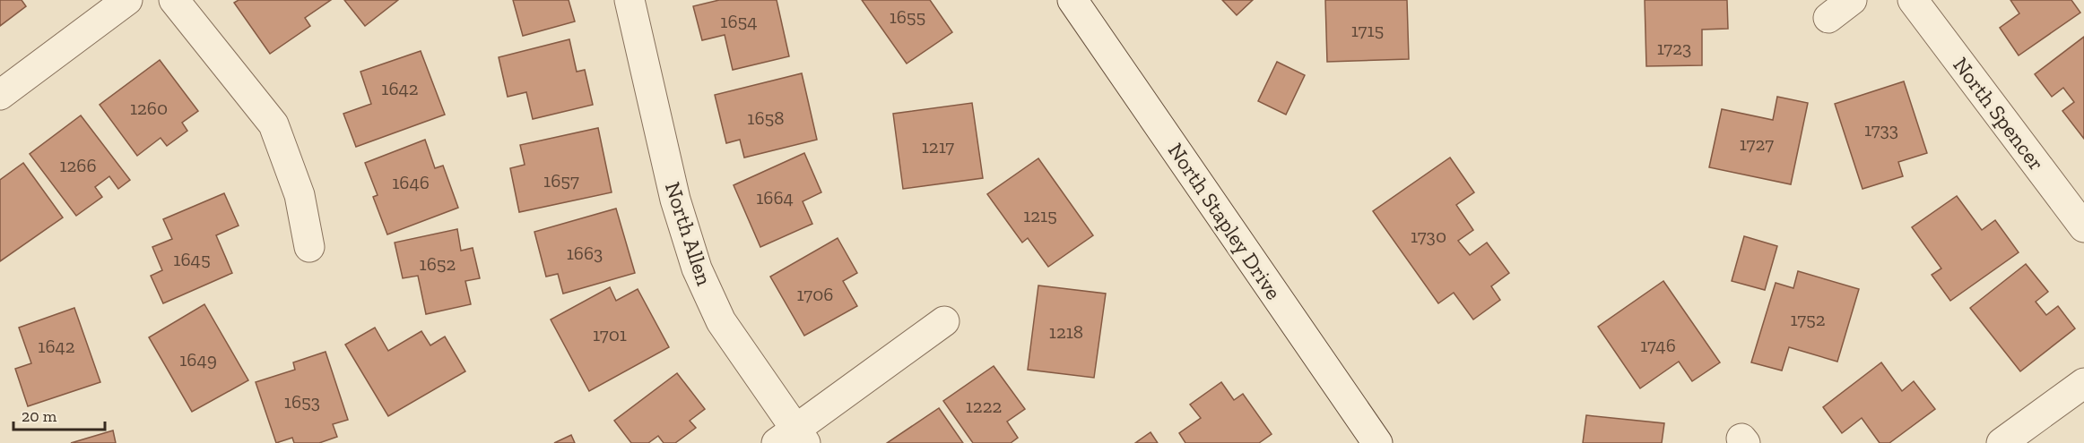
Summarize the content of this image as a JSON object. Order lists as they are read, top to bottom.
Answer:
{
  "streets": {
    "street": ["North Spencer", "North Stapley Drive", "North Allen"]
  },
  "house_numbers": [
    "1655",
    "1654",
    "1715",
    "1723",
    "1642",
    "1260",
    "1658",
    "1733",
    "1727",
    "1217",
    "1266",
    "1657",
    "1646",
    "1664",
    "1215",
    "1730",
    "1663",
    "1645",
    "1652",
    "1706",
    "1752",
    "1218",
    "1701",
    "1746",
    "1642",
    "1649",
    "1653",
    "1222"
  ],
  "scale_bar": "20 m"
}
